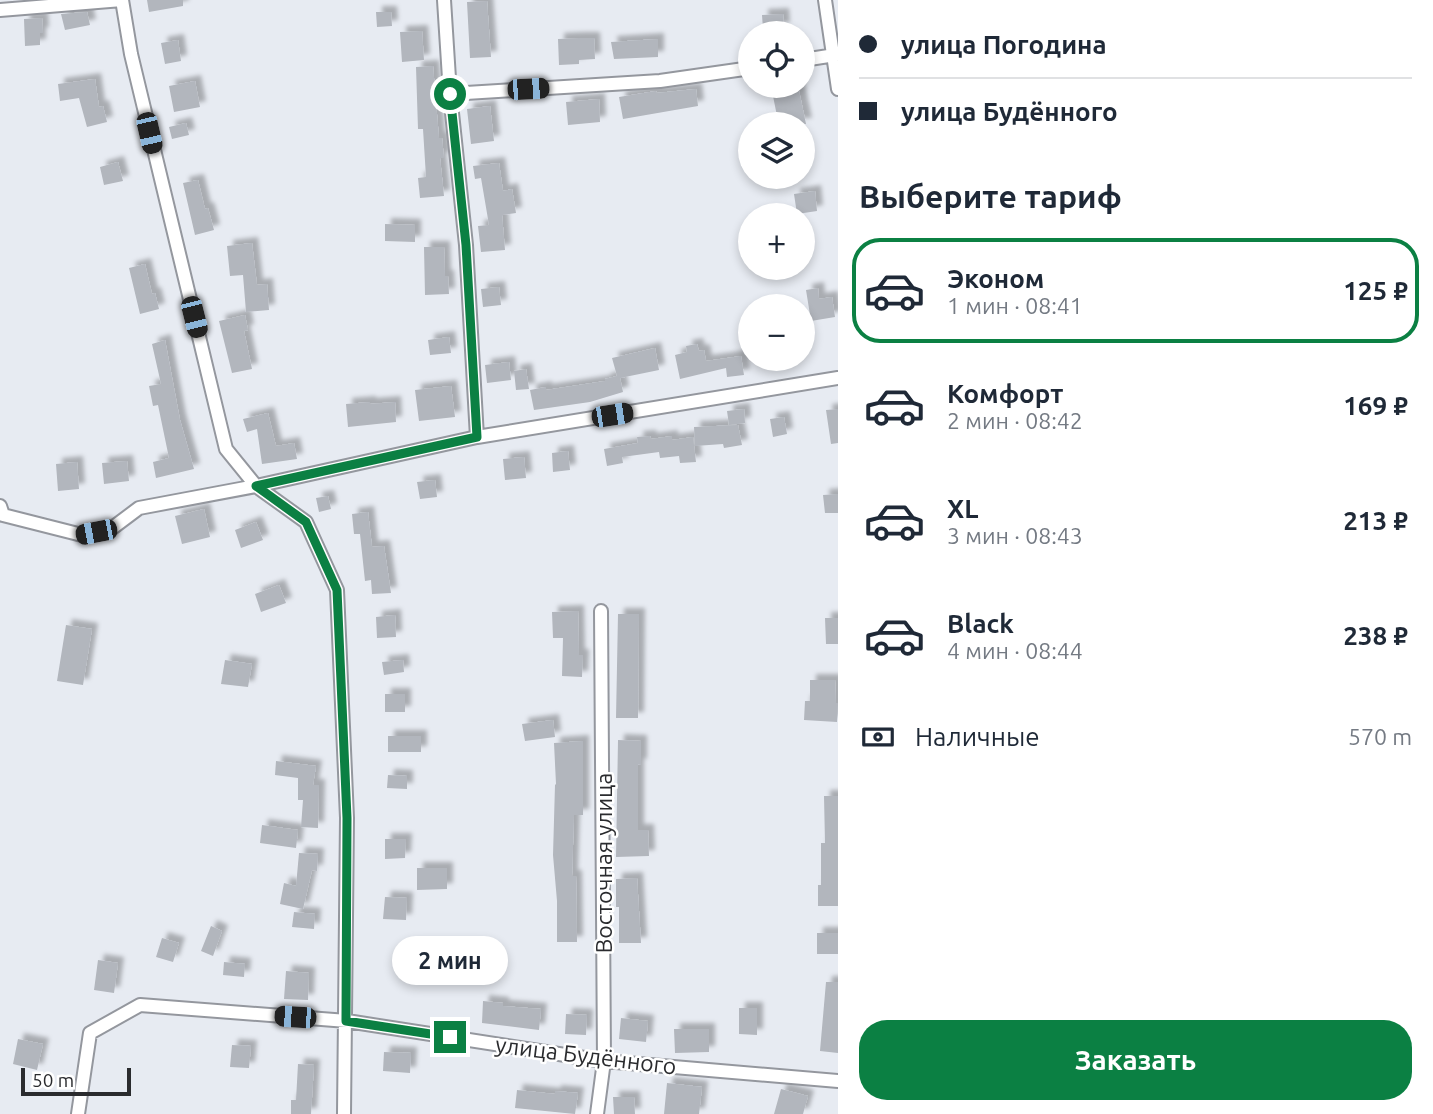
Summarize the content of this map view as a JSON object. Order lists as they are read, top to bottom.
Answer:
{
  "streets": {
    "street": ["Восточная улица", "улица Будённого"]
  },
  "crossings": [
    ["Восточная улица", "улица Будённого"]
  ],
  "scale_bar": "50 m",
  "page": {
    "banner": ["улица Погодина", "улица Будённого"],
    "map_buttons": ["+", "−"],
    "heading": "Выберите тариф",
    "list": [
      {
        "name": "Эконом",
        "note": "1 мин · 08:41",
        "value": "125 ₽"
      },
      {
        "name": "Комфорт",
        "note": "2 мин · 08:42",
        "value": "169 ₽"
      },
      {
        "name": "XL",
        "note": "3 мин · 08:43",
        "value": "213 ₽"
      },
      {
        "name": "Black",
        "note": "4 мин · 08:44",
        "value": "238 ₽"
      }
    ],
    "pay": ["Наличные", "570 m"],
    "bubble": "2 мин",
    "buttons": "Заказать",
    "scale": "50 m"
  }
}
